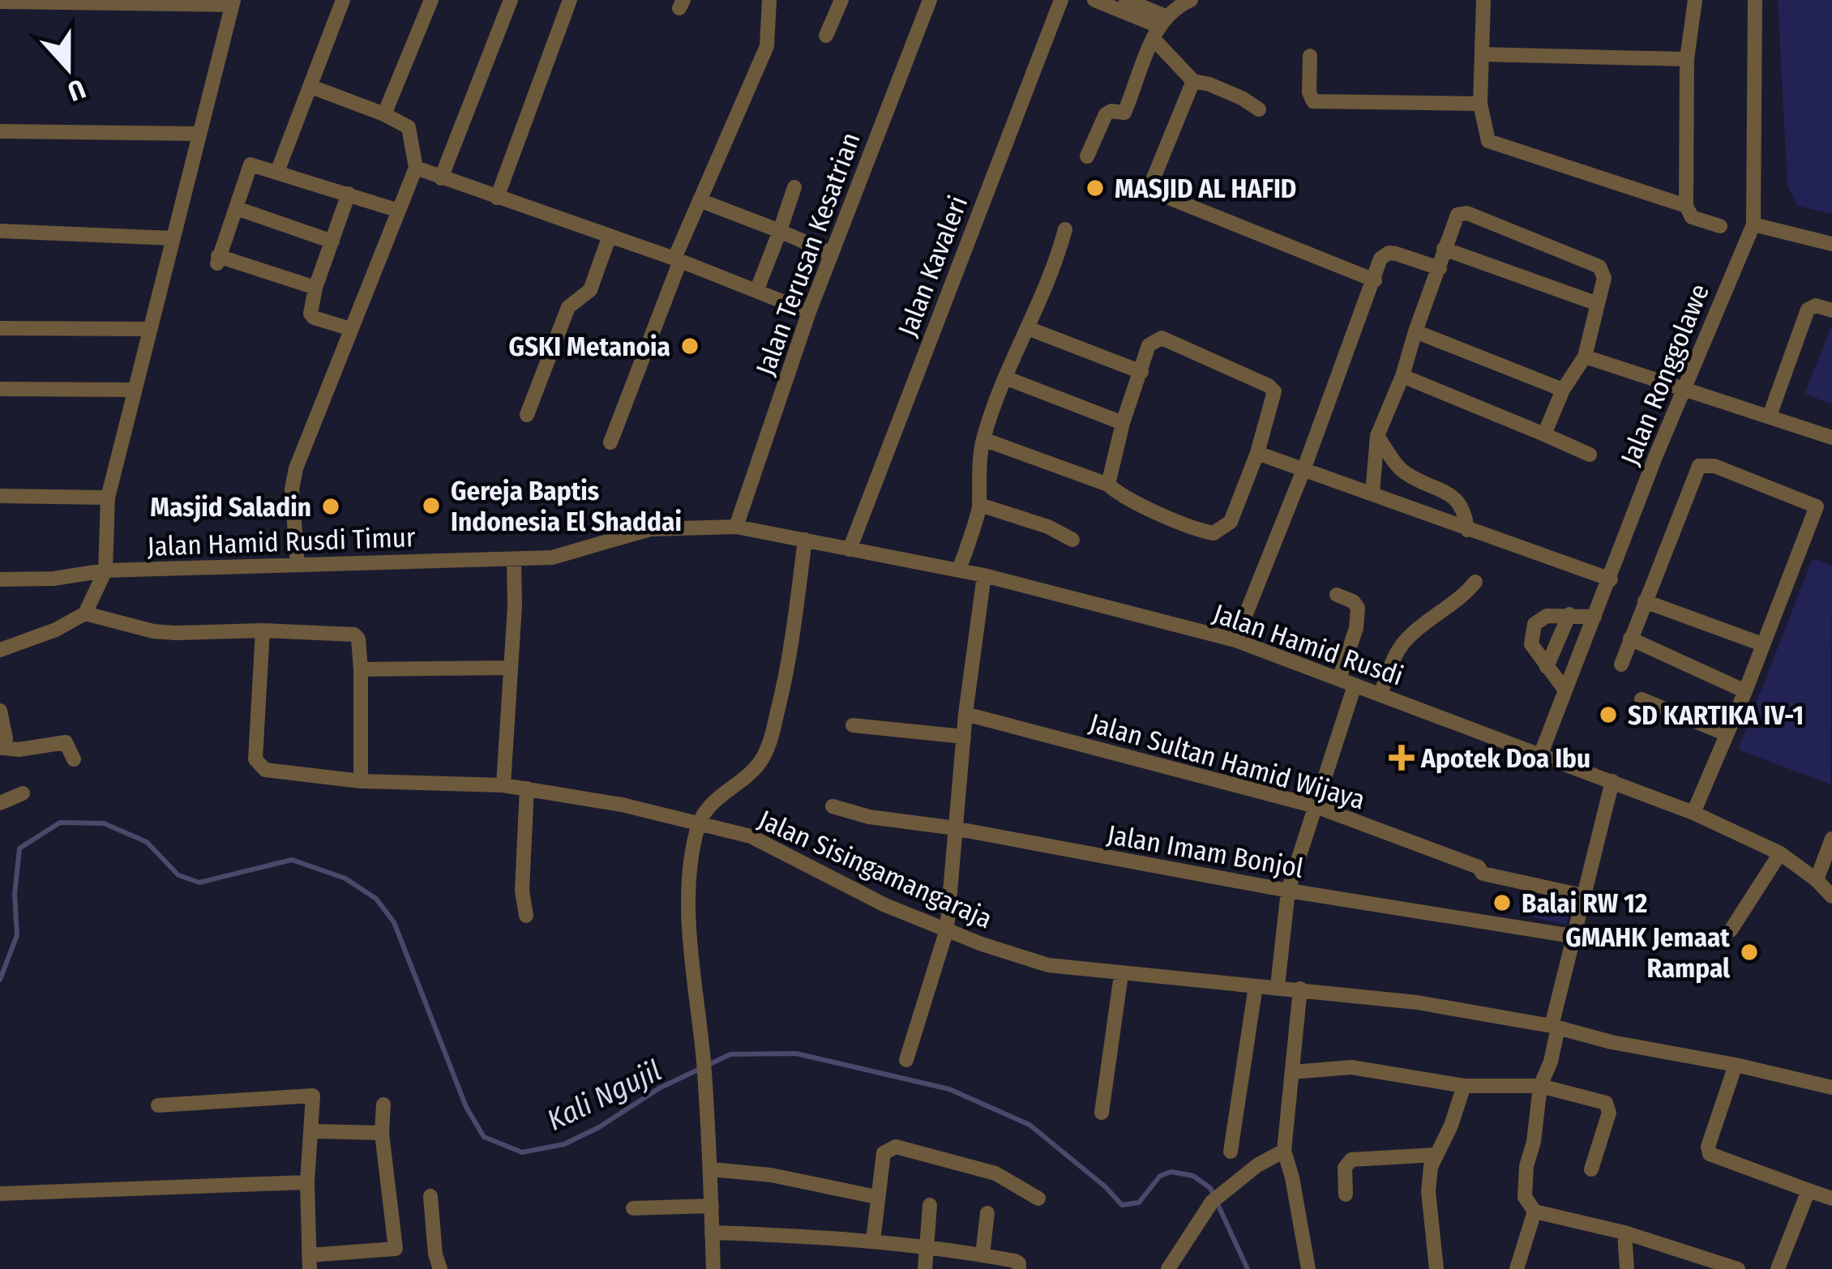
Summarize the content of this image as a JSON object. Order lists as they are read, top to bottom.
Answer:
{
  "streets": {
    "street": [
      "Jalan Terusan Kesatrian",
      "Jalan Kavaleri",
      "Jalan Ronggolawe",
      "Jalan Hamid Rusdi Timur",
      "Jalan Hamid Rusdi",
      "Jalan Sultan Hamid Wijaya",
      "Jalan Imam Bonjol",
      "Jalan Sisingamangaraja"
    ]
  },
  "crossings": [
    ["Jalan Terusan Kesatrian", "Jalan Hamid Rusdi Timur"],
    ["Jalan Terusan Kesatrian", "Jalan Hamid Rusdi"],
    ["Jalan Kavaleri", "Jalan Hamid Rusdi"],
    ["Jalan Ronggolawe", "Jalan Hamid Rusdi"],
    ["Jalan Hamid Rusdi Timur", "Jalan Hamid Rusdi"]
  ],
  "water": ["Kali Ngujil"],
  "places": {
    "other": [
      "MASJID AL HAFID",
      "GSKI Metanoia",
      "Gereja Baptis Indonesia El Shaddai",
      "Masjid Saladin",
      "SD KARTIKA IV-1",
      "Balai RW 12",
      "GMAHK Jemaat Rampal"
    ],
    "health": ["Apotek Doa Ibu"]
  },
  "north": "bottom"
}
